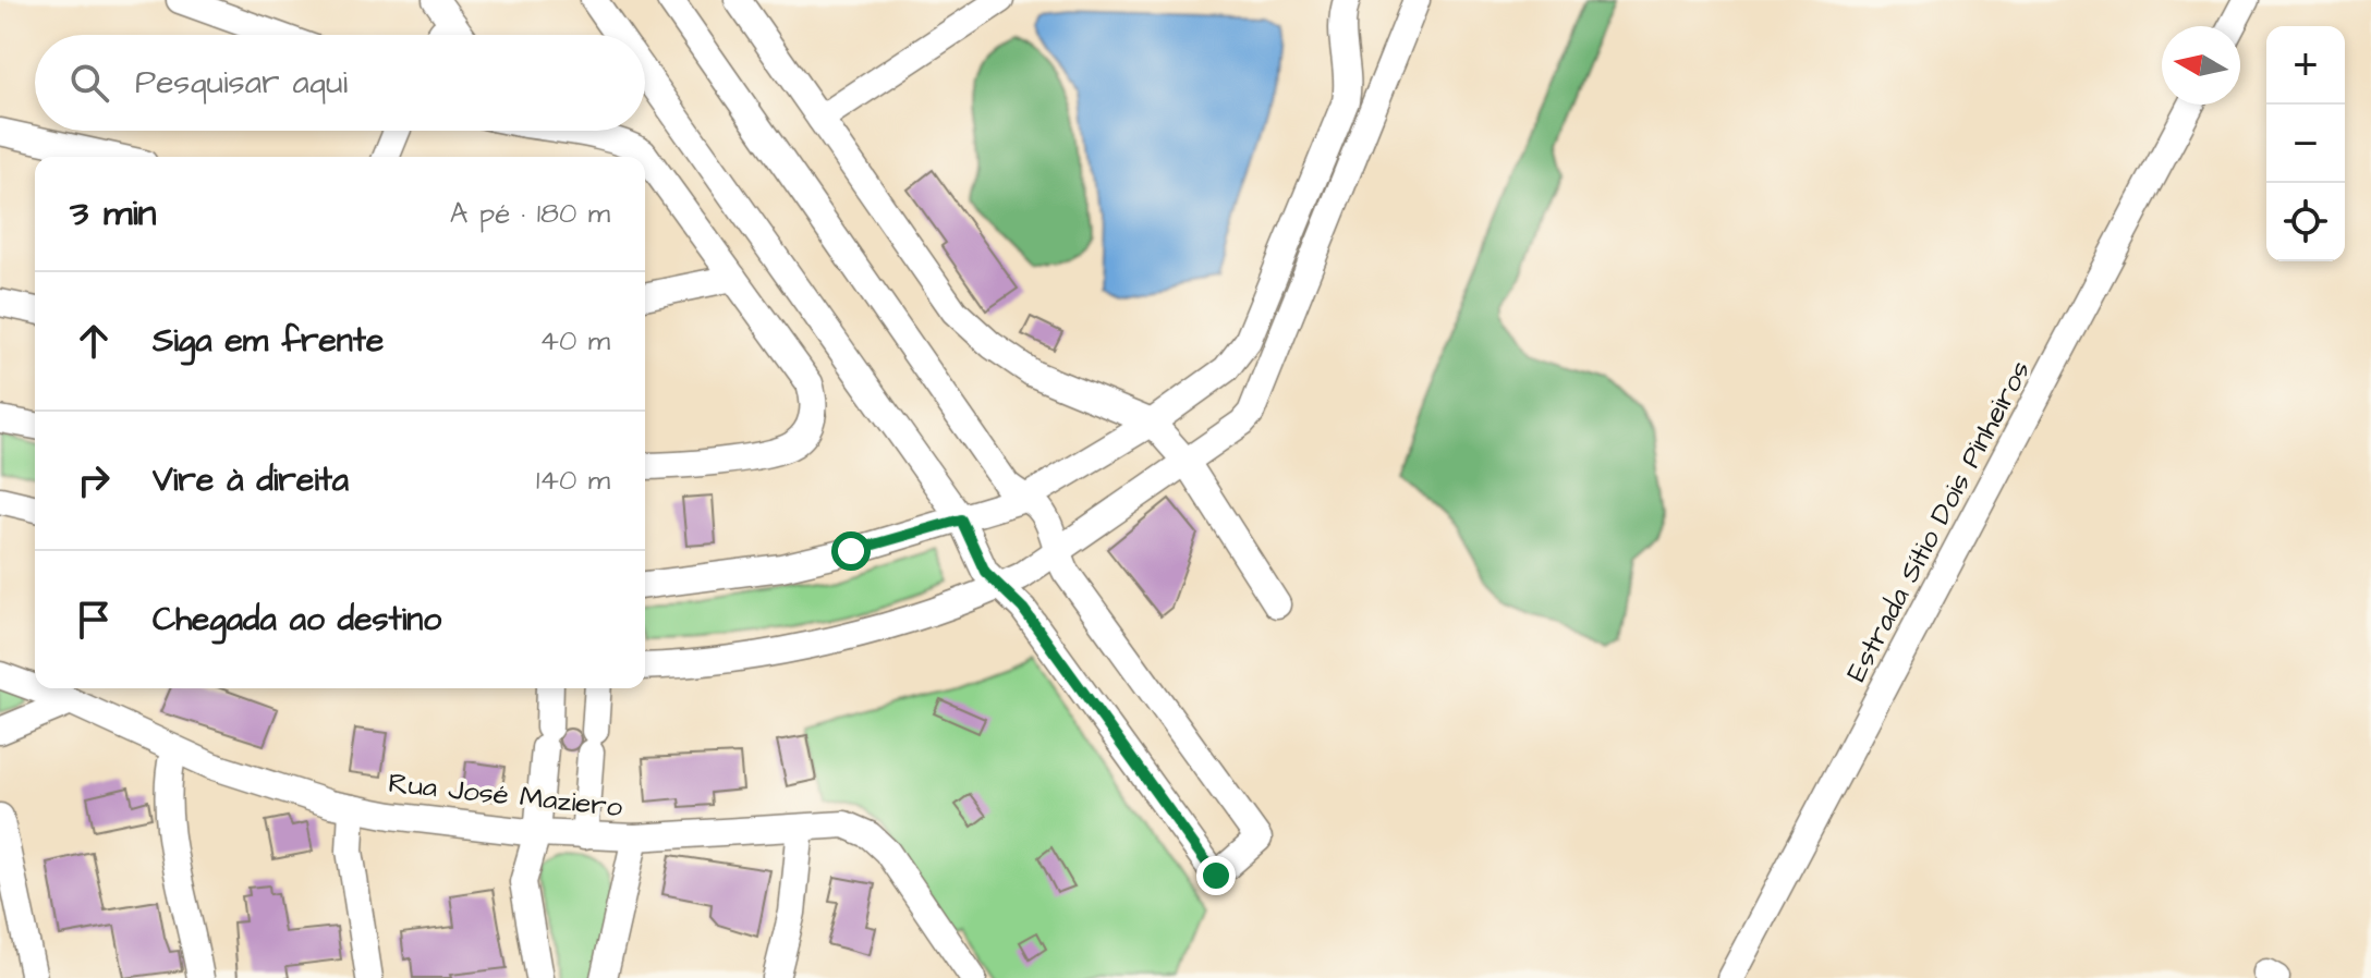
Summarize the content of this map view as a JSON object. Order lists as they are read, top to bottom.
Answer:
{
  "streets": {
    "street": ["Estrada Sítio Dois Pinheiros", "Rua José Maziero"]
  },
  "north": "left",
  "page": {
    "map_buttons": ["+", "−"],
    "search": "Pesquisar aqui",
    "heading": ["3 min", "A pé · 180 m"],
    "list": [
      ["Siga em frente", "40 m"],
      ["Vire à direita", "140 m"],
      "Chegada ao destino"
    ]
  }
}
